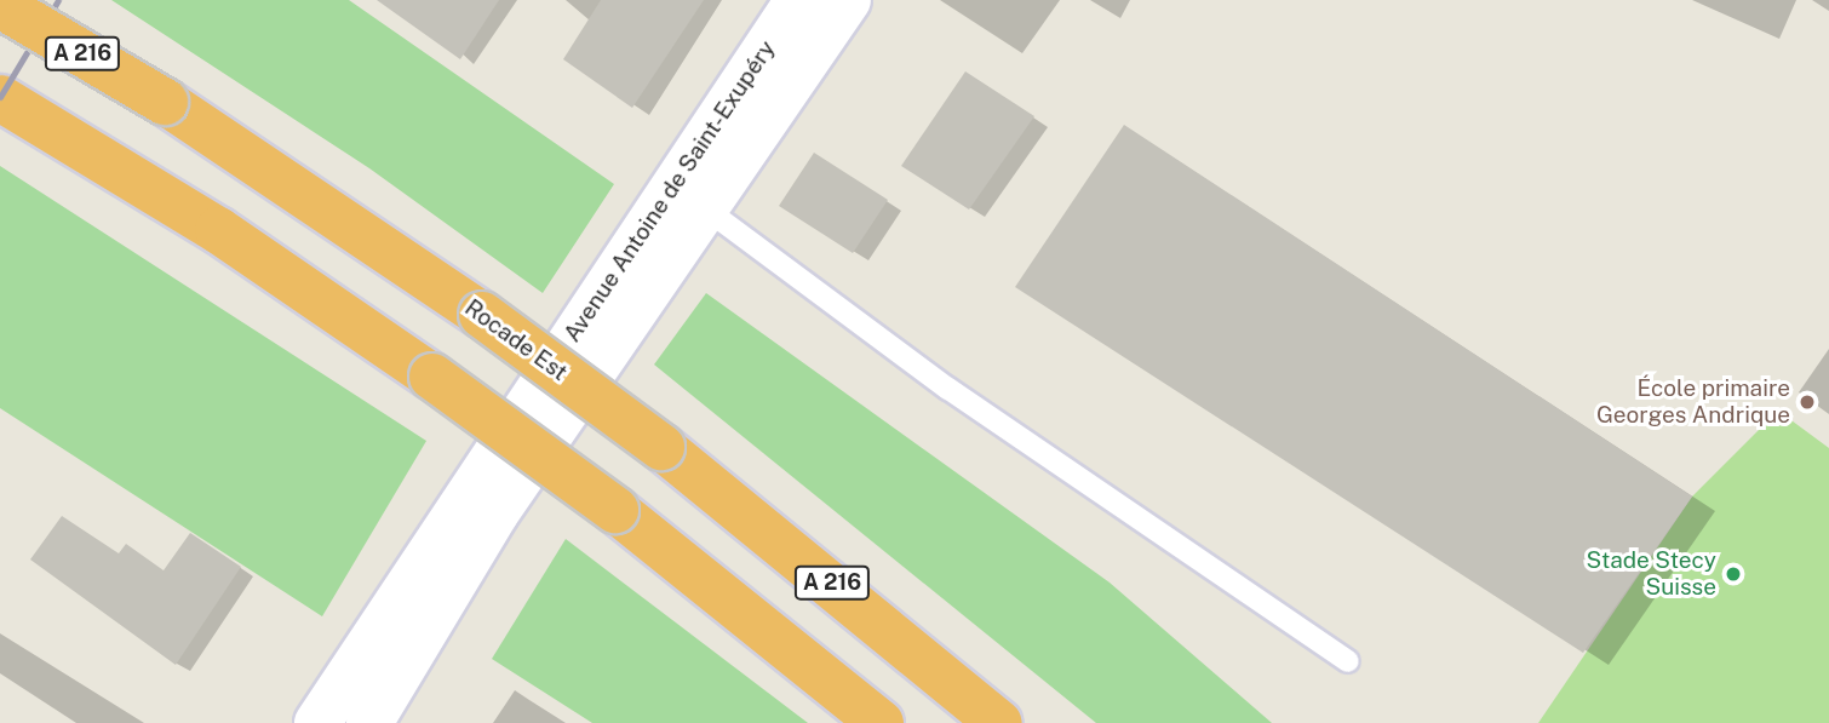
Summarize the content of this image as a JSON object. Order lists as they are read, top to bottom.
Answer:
{
  "streets": {
    "highway": ["A 216", "Rocade Est"],
    "main road": ["Avenue Antoine de Saint-Exupéry"]
  },
  "places": ["École primaire Georges Andrique", "Stade Stecy Suisse"]
}
